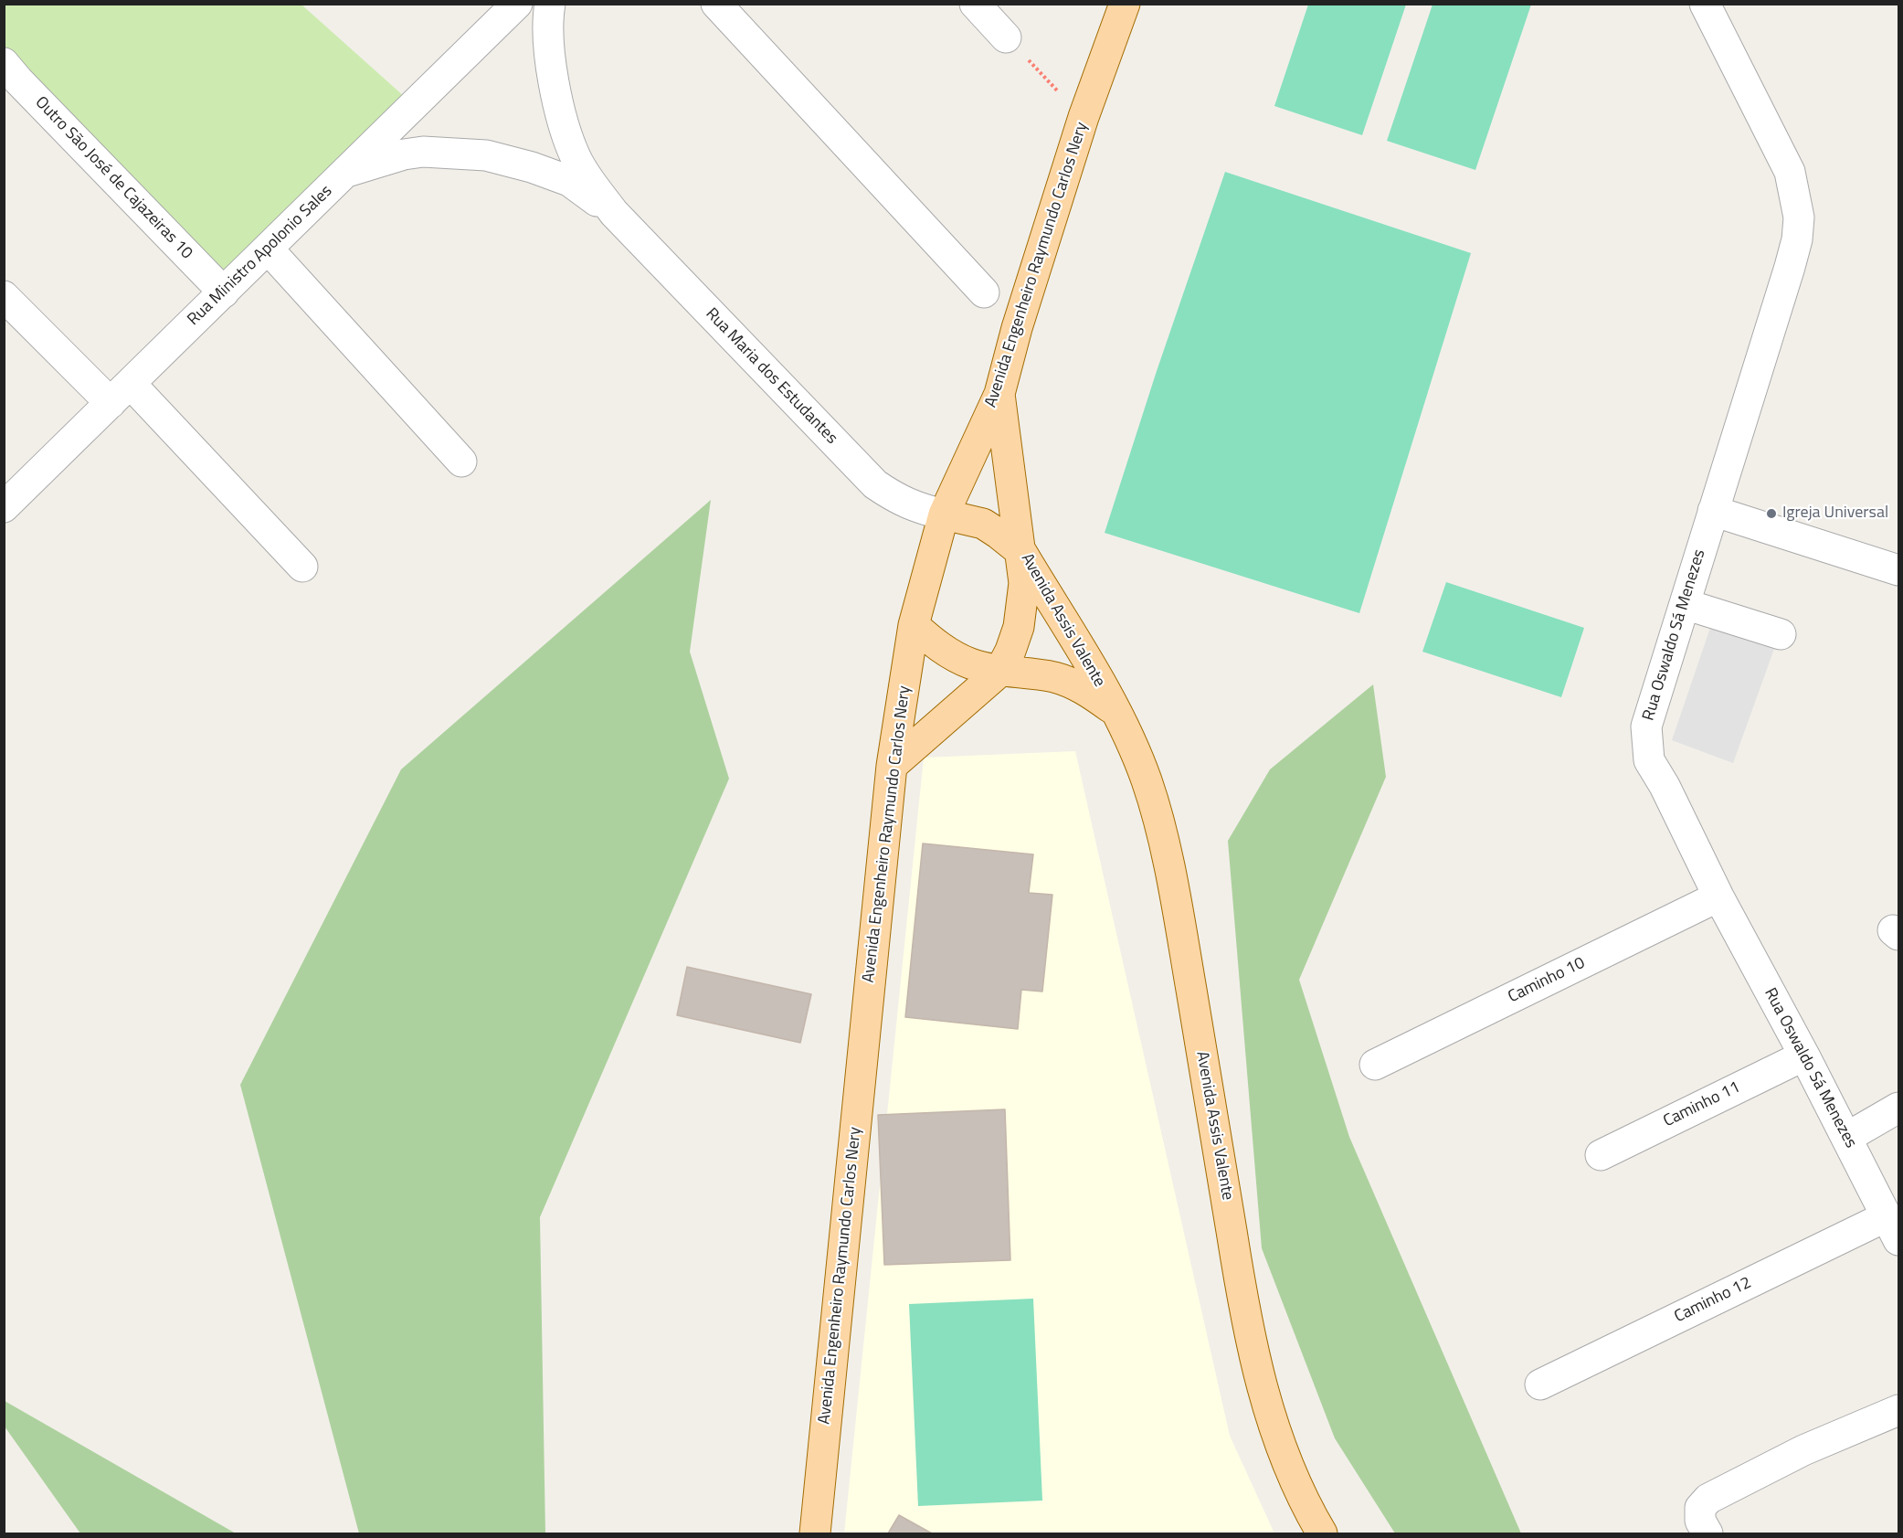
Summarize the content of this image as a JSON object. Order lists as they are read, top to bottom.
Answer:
{
  "streets": {
    "main road": ["Avenida Engenheiro Raymundo Carlos Nery", "Avenida Assis Valente"],
    "street": [
      "Outro São José de Cajazeiras 10",
      "Rua Ministro Apolonio Sales",
      "Rua Maria dos Estudantes",
      "Rua Oswaldo Sá Menezes",
      "Caminho 10",
      "Caminho 11",
      "Caminho 12"
    ]
  },
  "crossings": [
    ["Outro São José de Cajazeiras 10", "Rua Ministro Apolonio Sales"],
    ["Rua Ministro Apolonio Sales", "Rua Maria dos Estudantes"],
    ["Avenida Engenheiro Raymundo Carlos Nery", "Rua Maria dos Estudantes"],
    ["Avenida Engenheiro Raymundo Carlos Nery", "Avenida Assis Valente"],
    ["Rua Oswaldo Sá Menezes", "Caminho 10"],
    ["Rua Oswaldo Sá Menezes", "Caminho 11"],
    ["Rua Oswaldo Sá Menezes", "Caminho 12"]
  ],
  "places": ["Igreja Universal"]
}
